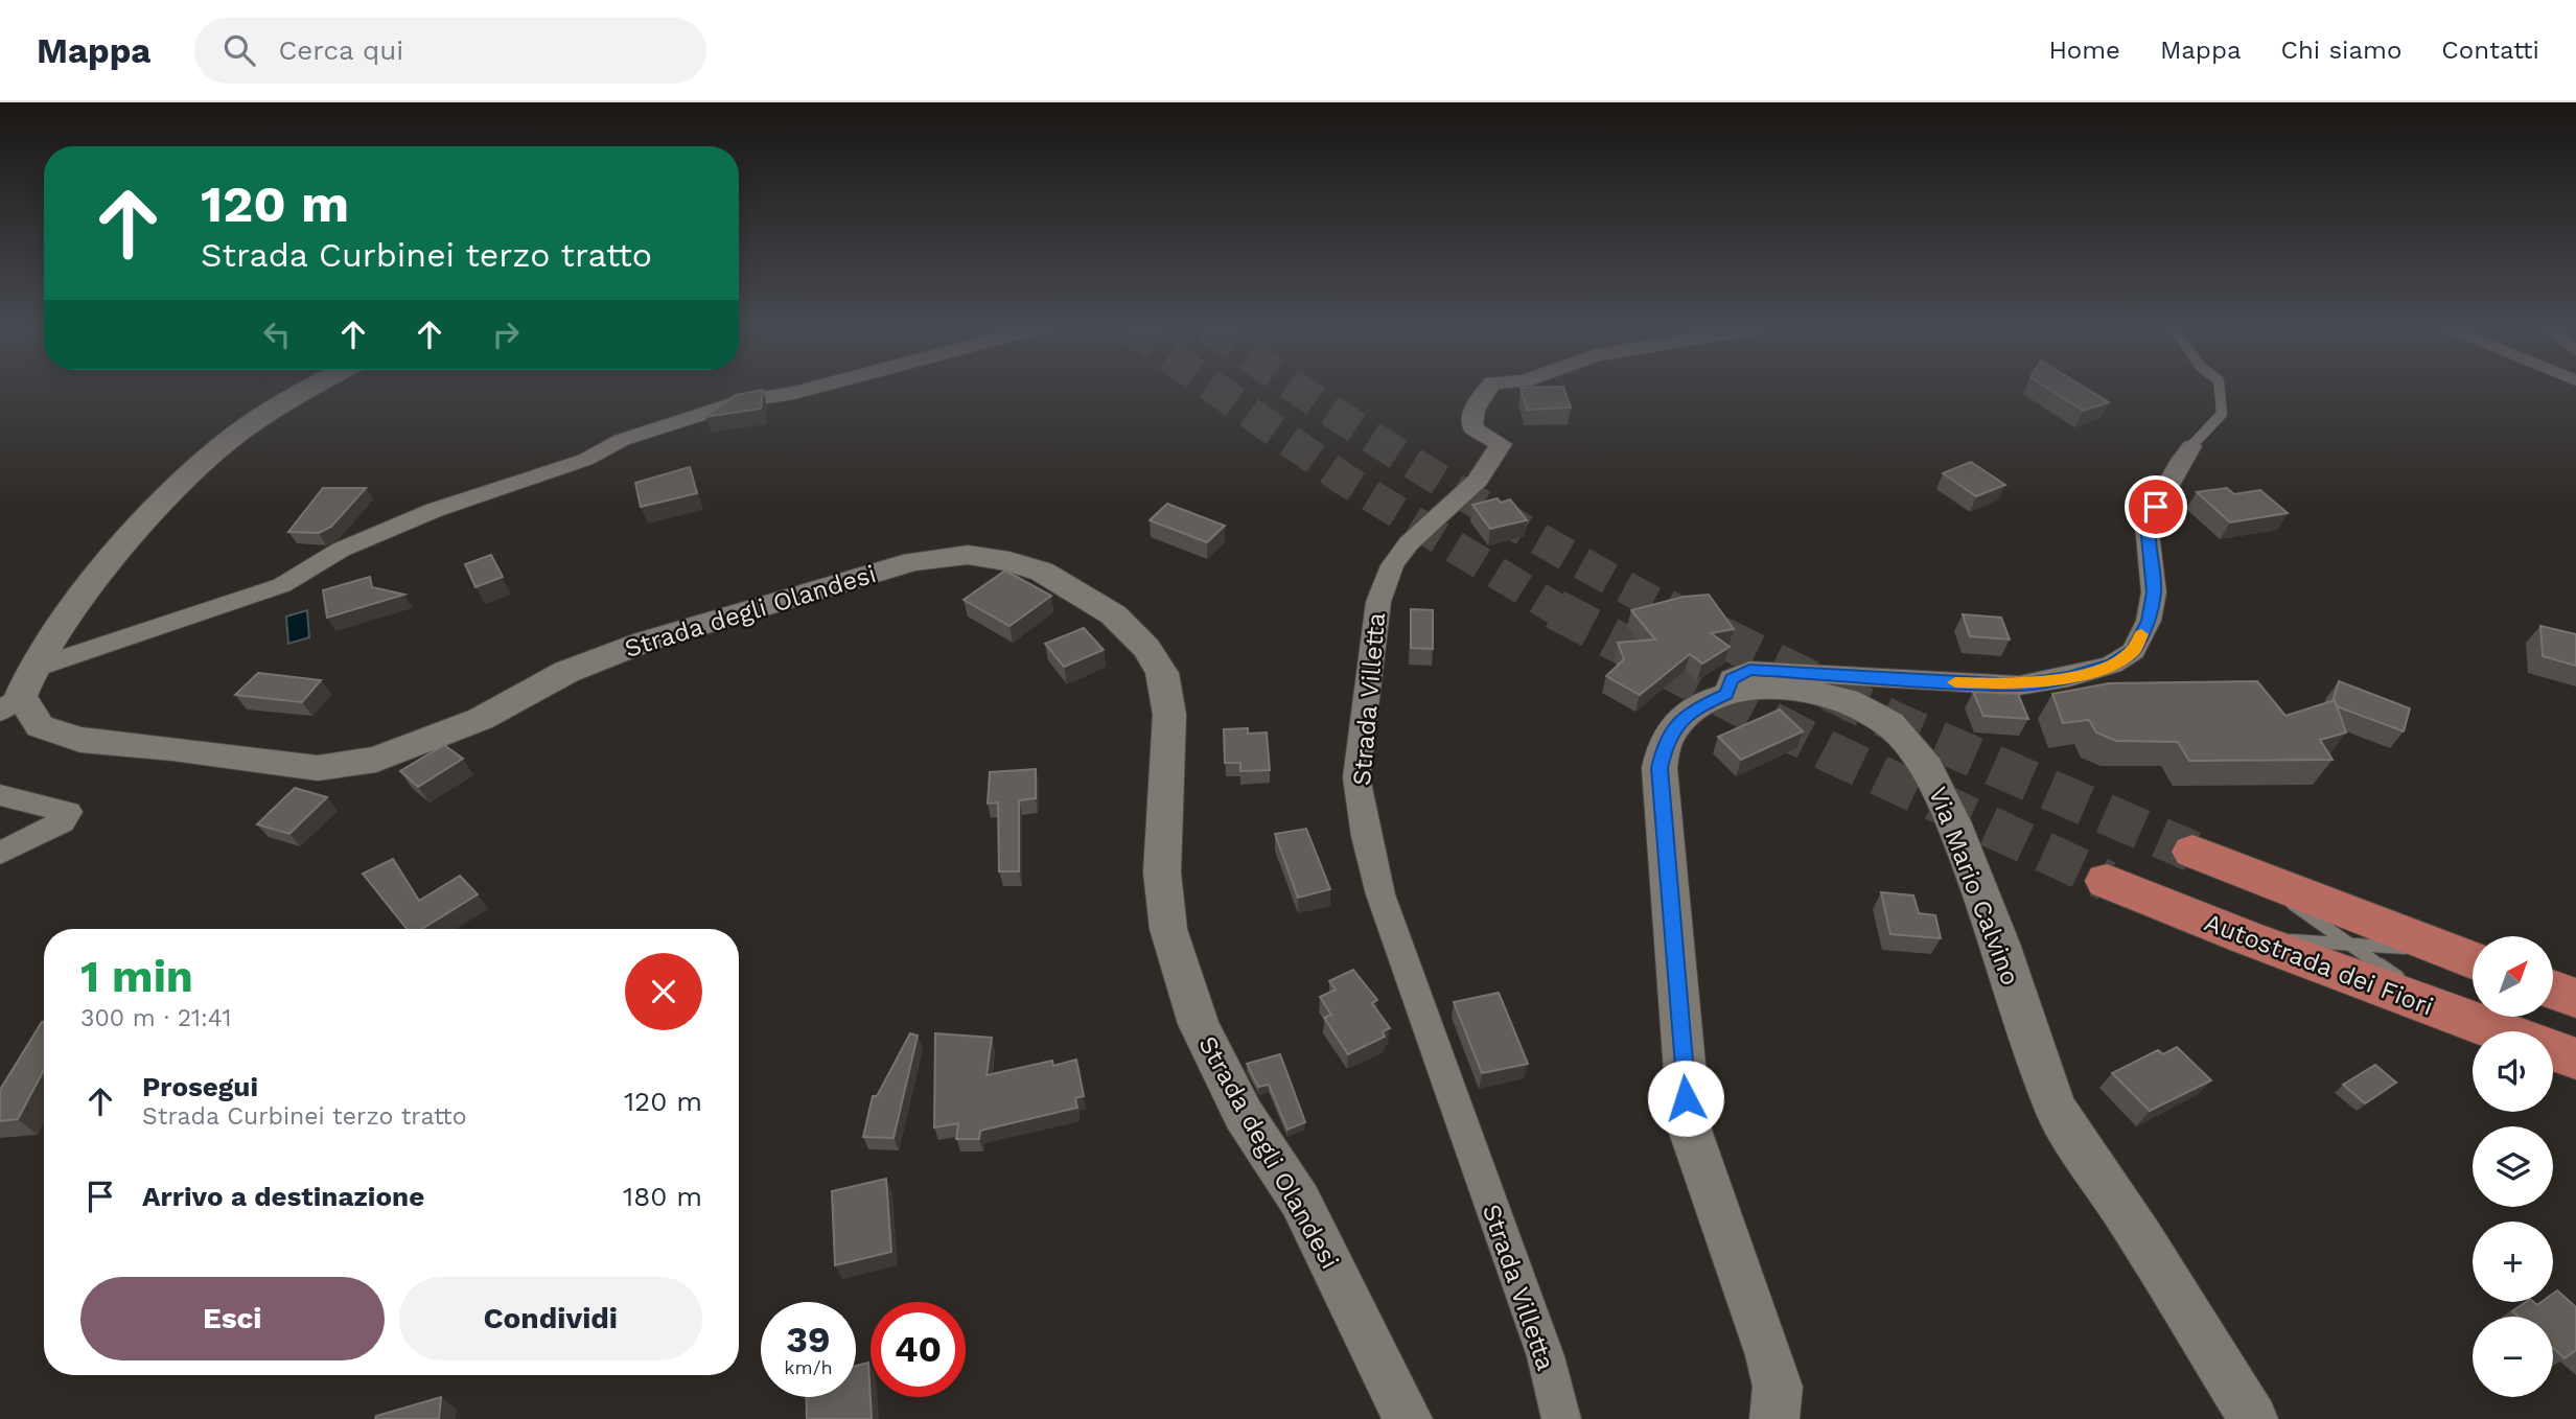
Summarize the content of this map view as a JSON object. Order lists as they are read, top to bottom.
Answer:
{
  "streets": {
    "highway": ["Autostrada dei Fiori"],
    "street": ["Strada degli Olandesi", "Strada Villetta", "Via Mario Calvino"]
  },
  "north": "top right",
  "page": {
    "header": "Mappa",
    "search": "Cerca qui",
    "nav": [
      "Home",
      "Mappa",
      "Chi siamo",
      "Contatti"
    ],
    "turn": ["120 m", "Strada Curbinei terzo tratto"],
    "heading": ["1 min", "300 m · 21:41"],
    "map_buttons": ["+", "−"],
    "list": [
      {
        "name": "Prosegui",
        "note": "Strada Curbinei terzo tratto",
        "value": "120 m"
      },
      {
        "name": "Arrivo a destinazione",
        "value": "180 m"
      }
    ],
    "buttons": ["Esci", "Condividi"],
    "speed": "39 km/h",
    "limit": "40"
  }
}
